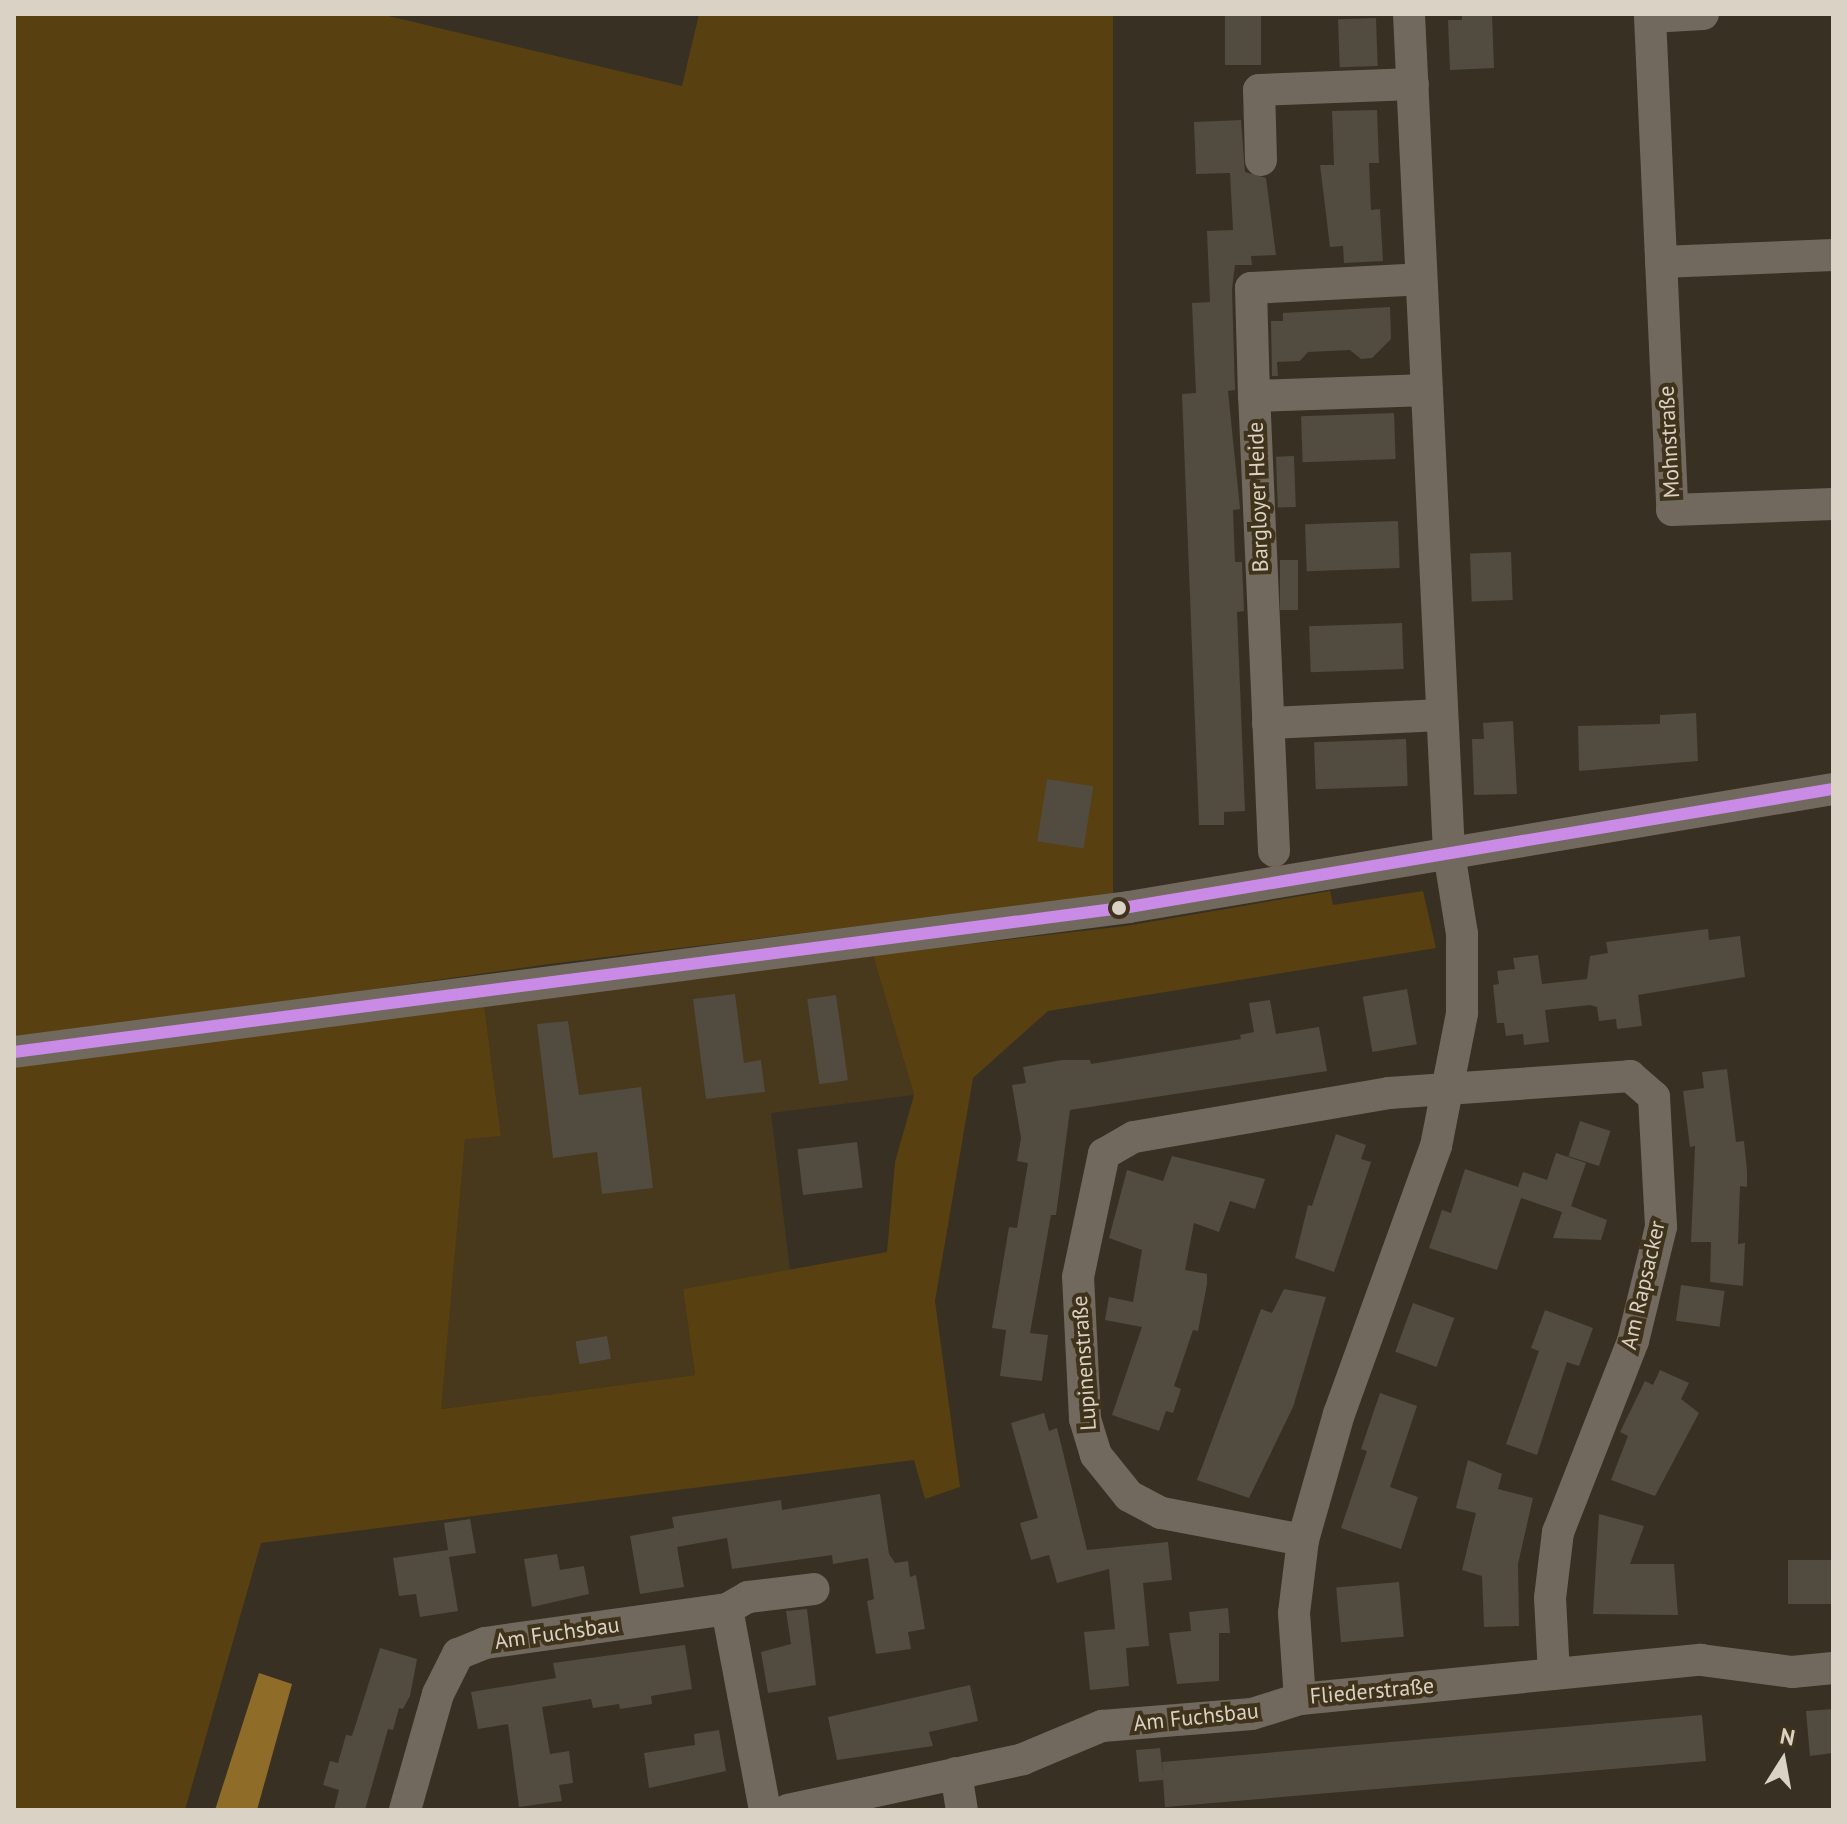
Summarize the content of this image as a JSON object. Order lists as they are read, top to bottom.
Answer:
{
  "streets": {
    "street": [
      "Mohnstraße",
      "Bargloyer Heide",
      "Am Rapsacker",
      "Lupinenstraße",
      "Am Fuchsbau",
      "Fliederstraße"
    ]
  },
  "crossings": [
    ["Am Rapsacker", "Lupinenstraße"],
    ["Am Rapsacker", "Fliederstraße"],
    ["Lupinenstraße", "Fliederstraße"],
    ["Am Fuchsbau", "Fliederstraße"]
  ],
  "north": "top"
}
